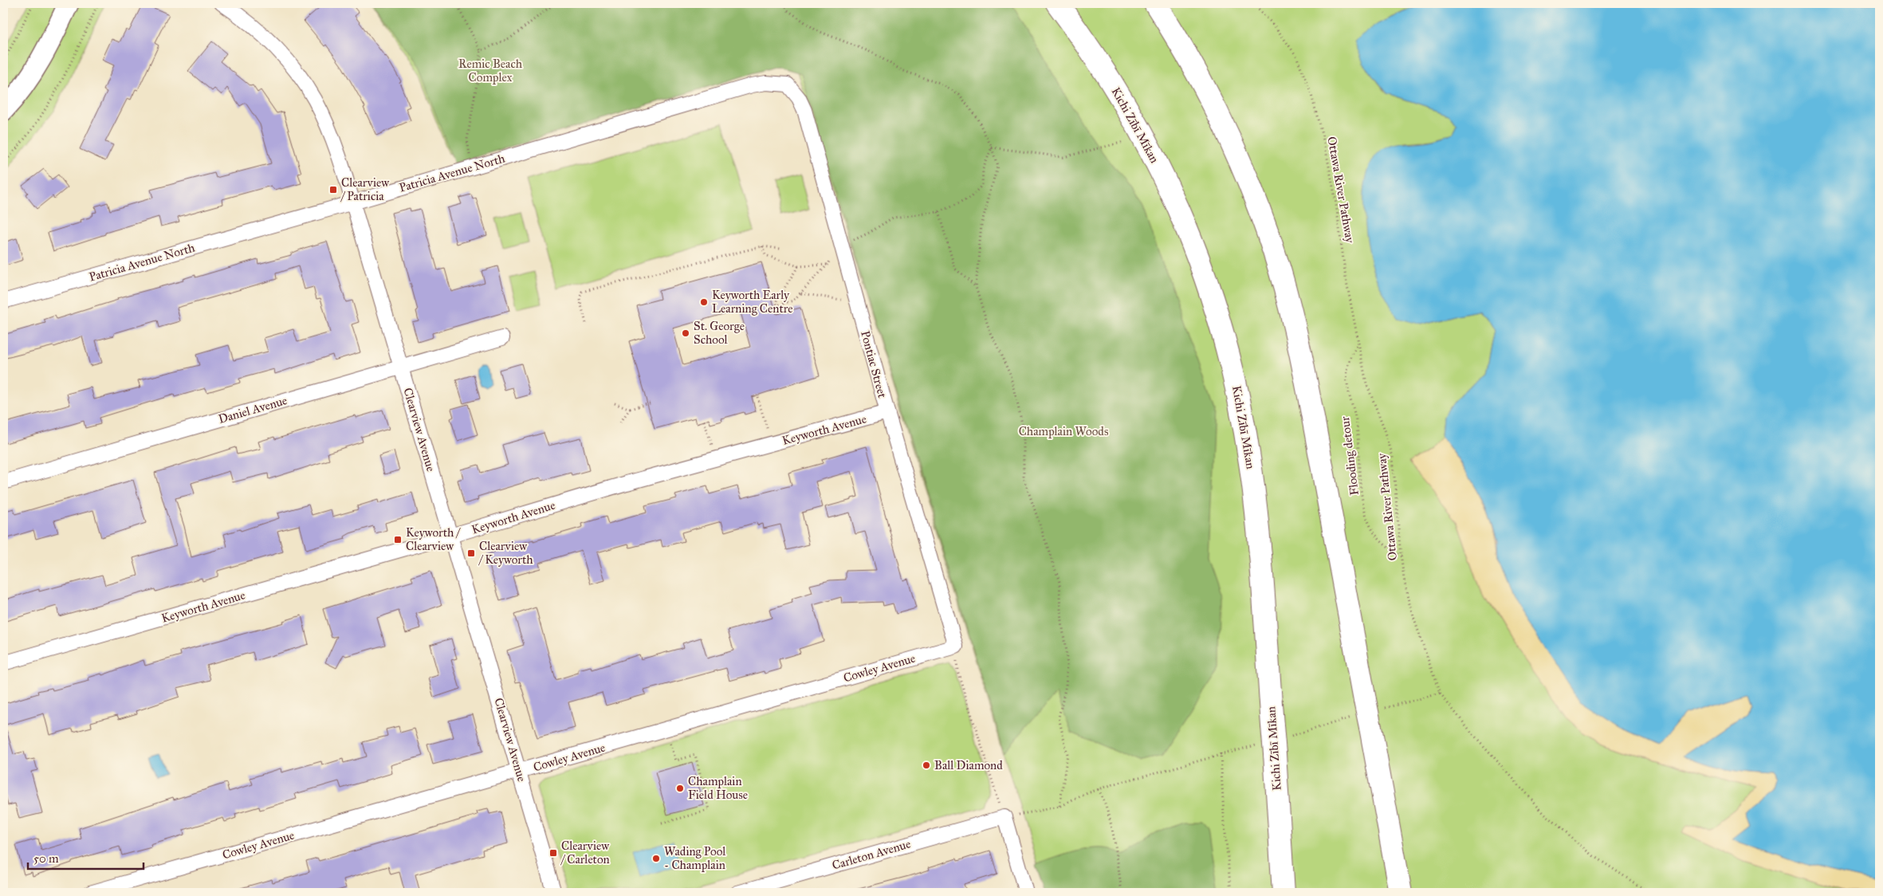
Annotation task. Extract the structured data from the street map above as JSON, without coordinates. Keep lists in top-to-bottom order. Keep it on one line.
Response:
{"streets":{"highway":["Kichi Zībī Mīkan"],"street":["Patricia Avenue North","Pontiac Street","Daniel Avenue","Clearview Avenue","Keyworth Avenue","Cowley Avenue","Carleton Avenue"],"path":["Ottawa River Pathway","Flooding detour"]},"crossings":[["Patricia Avenue North","Pontiac Street"],["Patricia Avenue North","Clearview Avenue"],["Ottawa River Pathway","Flooding detour"],["Pontiac Street","Keyworth Avenue"],["Pontiac Street","Cowley Avenue"],["Daniel Avenue","Clearview Avenue"],["Clearview Avenue","Keyworth Avenue"],["Clearview Avenue","Cowley Avenue"]],"parks":["Remic Beach Complex","Champlain Woods"],"places":{"transit":["Clearview / Patricia","Keyworth / Clearview","Clearview / Keyworth","Clearview / Carleton"],"other":["Keyworth Early Learning Centre","St. George School","Ball Diamond","Champlain Field House","Wading Pool - Champlain"]},"scale_bar":"50 m"}
